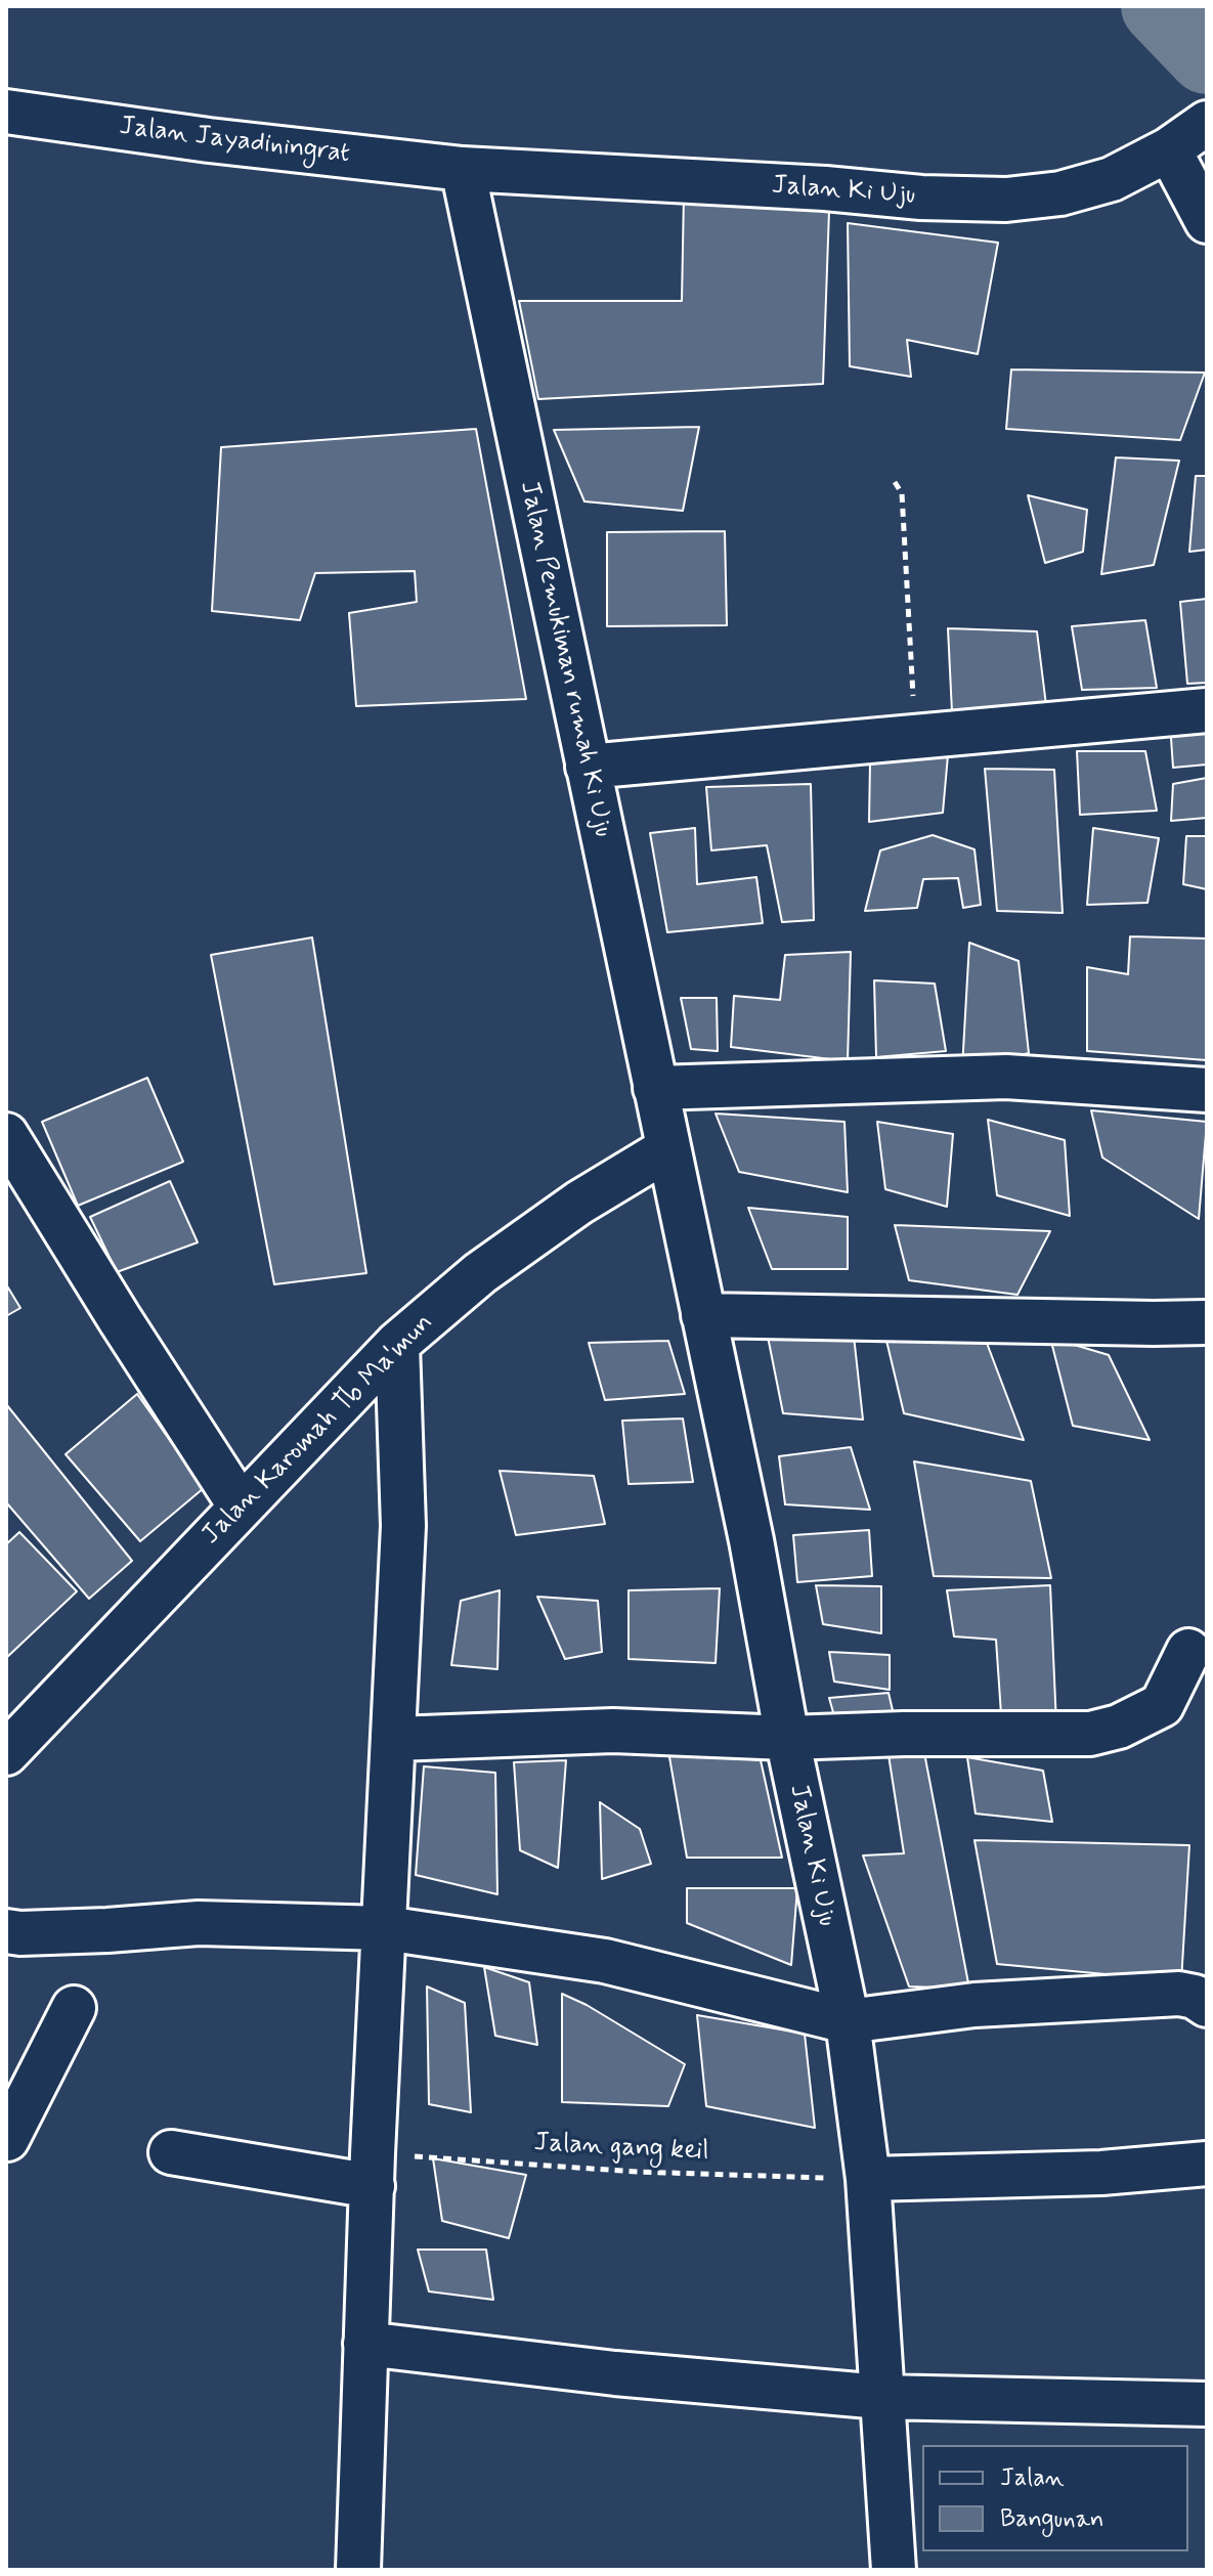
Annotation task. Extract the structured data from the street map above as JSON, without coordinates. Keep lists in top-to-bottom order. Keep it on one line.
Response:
{"streets":{"street":["Jalan Jayadiningrat","Jalan Ki Uju","Jalan Pemukiman rumah Ki Uju","Jalan Karomah Tb Ma'mun"],"path":["Jalan gang keil"]},"crossings":[["Jalan Jayadiningrat","Jalan Ki Uju"],["Jalan Jayadiningrat","Jalan Pemukiman rumah Ki Uju"],["Jalan Ki Uju","Jalan Pemukiman rumah Ki Uju"],["Jalan Ki Uju","Jalan Karomah Tb Ma'mun"],["Jalan Ki Uju","Jalan gang keil"],["Jalan Pemukiman rumah Ki Uju","Jalan Karomah Tb Ma'mun"]],"legend":["Jalan","Bangunan"]}
